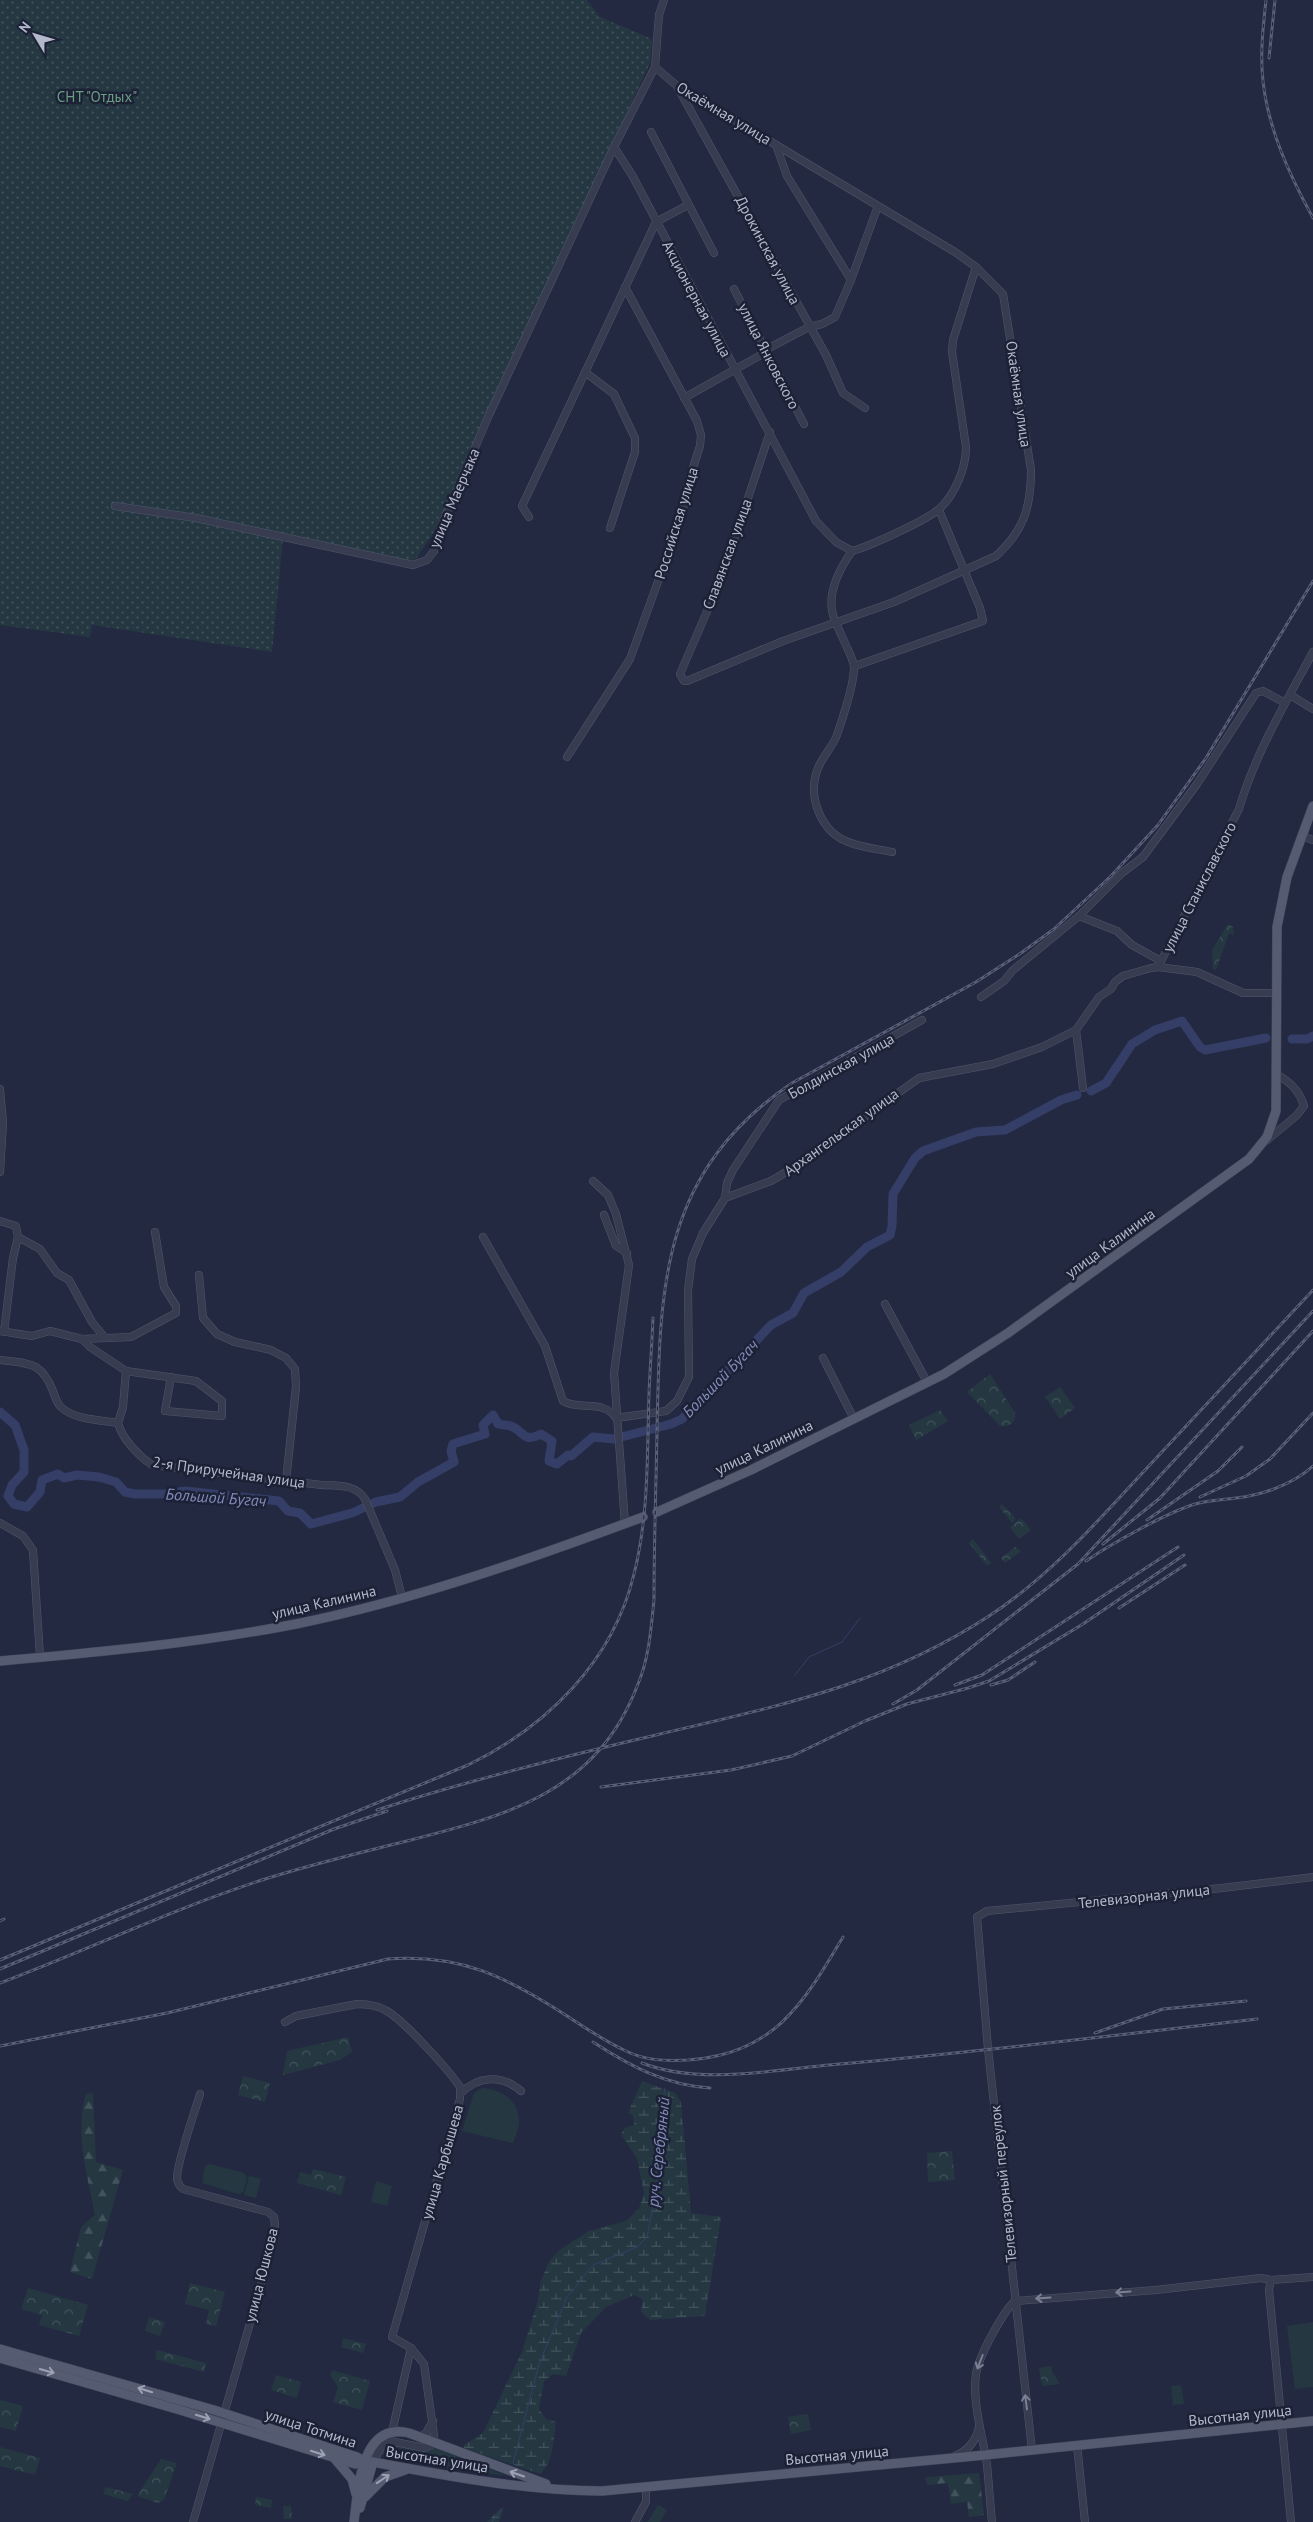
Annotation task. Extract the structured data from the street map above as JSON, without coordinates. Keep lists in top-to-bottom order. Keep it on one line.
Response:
{"streets":{"main road":["улица Калинина","Высотная улица","улица Тотмина"],"street":["Окаёмная улица","Дрокинская улица","Акционерная улица","улица Янковского","улица Маерчака","Российская улица","Славянская улица","улица Станиславского","Болдинская улица","Архангельская улица","2-я Приручейная улица","Телевизорная улица","улица Карбышева","Телевизорный переулок","улица Юшкова"]},"crossings":[["Окаёмная улица","Дрокинская улица"],["Окаёмная улица","Славянская улица"],["Акционерная улица","улица Маерчака"],["Акционерная улица","Славянская улица"],["Болдинская улица","Архангельская улица"],["улица Калинина","2-я Приручейная улица"],["Телевизорная улица","Телевизорный переулок"],["Телевизорный переулок","Высотная улица"],["улица Юшкова","улица Тотмина"],["Высотная улица","улица Тотмина"]],"water":["Большой Бугач","руч. Серебряный"],"parks":["СНТ \"Отдых\""],"north":"top left"}
